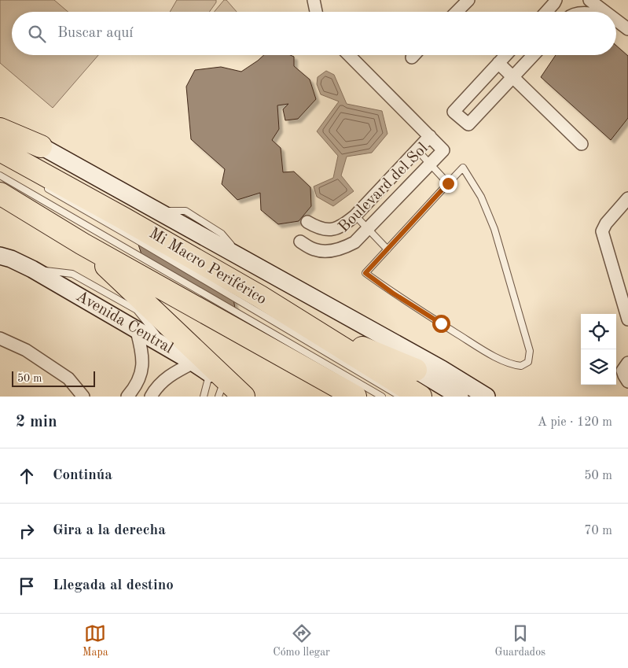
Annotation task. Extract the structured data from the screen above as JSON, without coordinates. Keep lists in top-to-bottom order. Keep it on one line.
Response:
{"streets":{"main road":["Avenida Central"],"street":["Boulevard del Sol"],"lane":["Mi Macro Periférico"]},"scale_bar":"50 m","page":{"search":"Buscar aquí","scale":"50 m","heading":["2 min","A pie · 120 m"],"list":[["Continúa","50 m"],["Gira a la derecha","70 m"],"Llegada al destino"],"nav":["Mapa","Cómo llegar","Guardados"]}}
